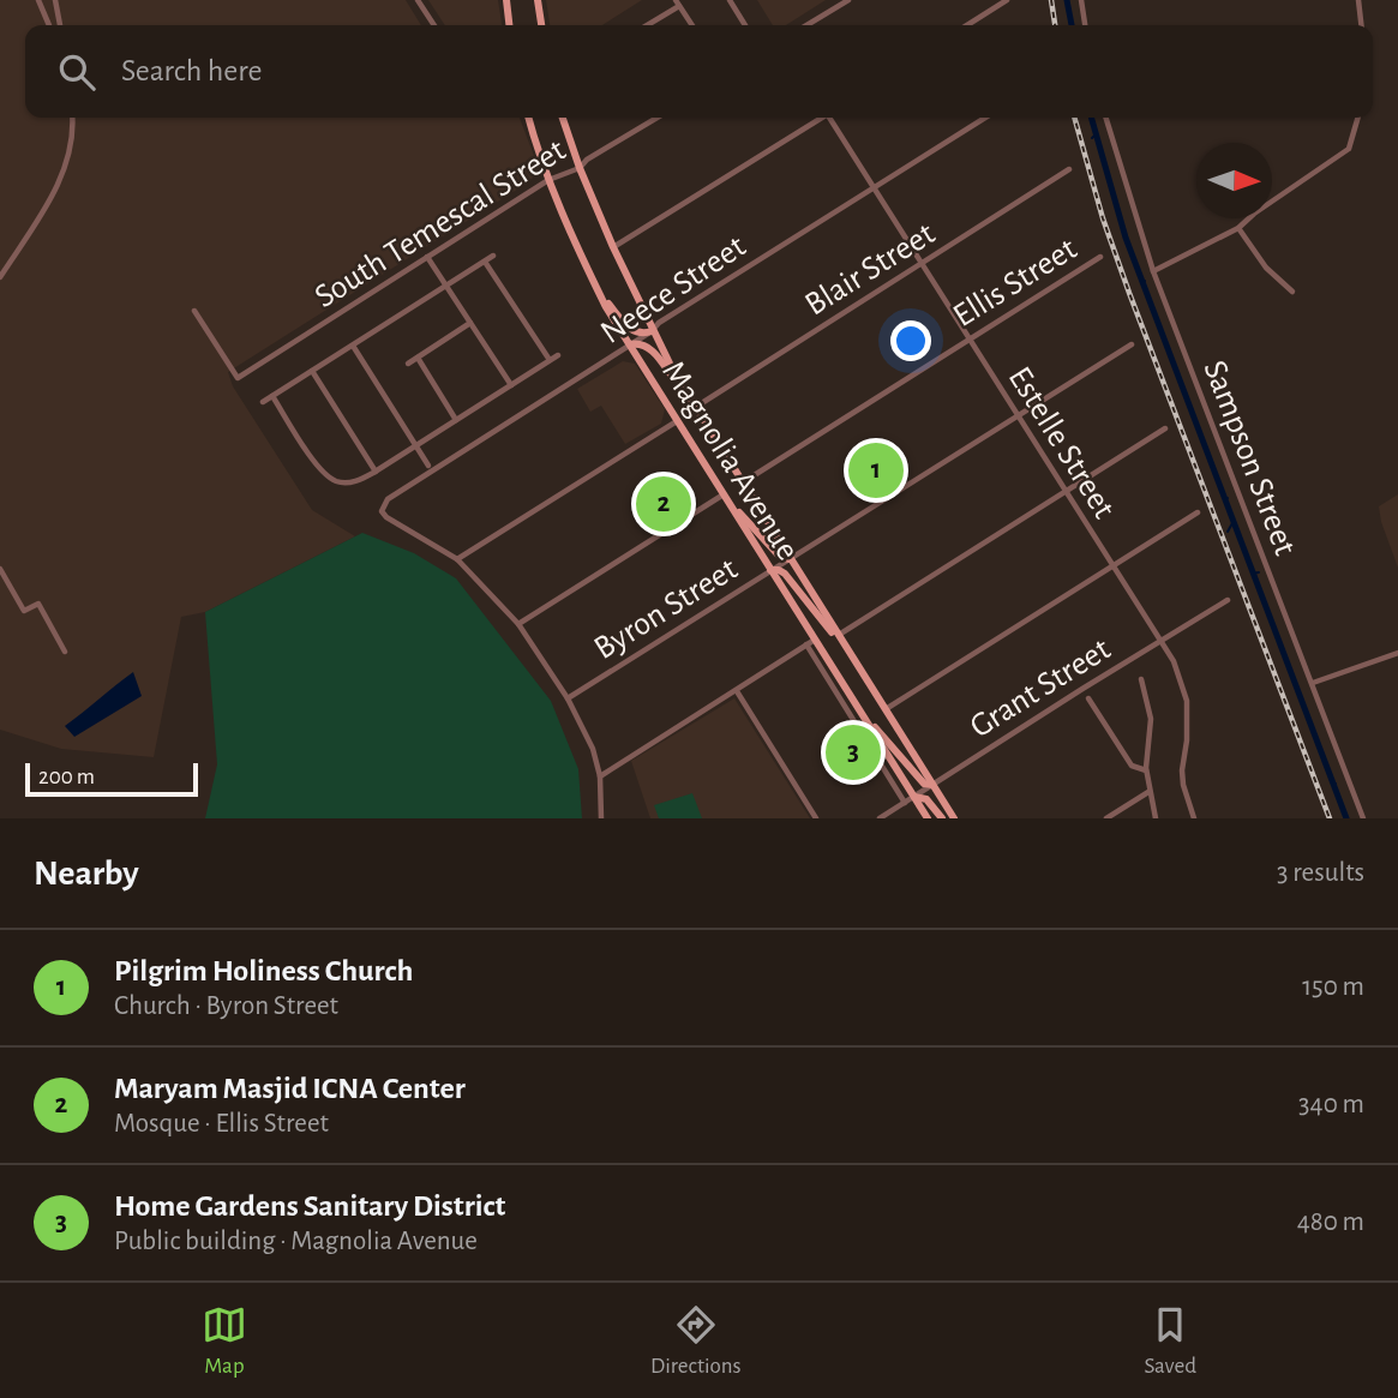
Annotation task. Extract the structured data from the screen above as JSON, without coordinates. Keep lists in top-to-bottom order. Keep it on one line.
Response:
{"streets":{"main road":["Magnolia Avenue"],"street":["South Temescal Street","Blair Street","Ellis Street","Neece Street","Estelle Street","Sampson Street","Byron Street","Grant Street"]},"crossings":[["South Temescal Street","Magnolia Avenue"],["Blair Street","Estelle Street"],["Blair Street","Magnolia Avenue"],["Ellis Street","Estelle Street"],["Ellis Street","Magnolia Avenue"],["Neece Street","Estelle Street"],["Neece Street","Magnolia Avenue"],["Estelle Street","Byron Street"],["Estelle Street","Grant Street"],["Magnolia Avenue","Byron Street"],["Magnolia Avenue","Grant Street"]],"scale_bar":"200 m","north":"right","page":{"search":"Search here","pins":["1","2","3"],"scale":"200 m","heading":["Nearby","3 results"],"list":[{"mark":"1","name":"Pilgrim Holiness Church","note":"Church · Byron Street","value":"150 m"},{"mark":"2","name":"Maryam Masjid ICNA Center","note":"Mosque · Ellis Street","value":"340 m"},{"mark":"3","name":"Home Gardens Sanitary District","note":"Public building · Magnolia Avenue","value":"480 m"}],"nav":["Map","Directions","Saved"]}}
